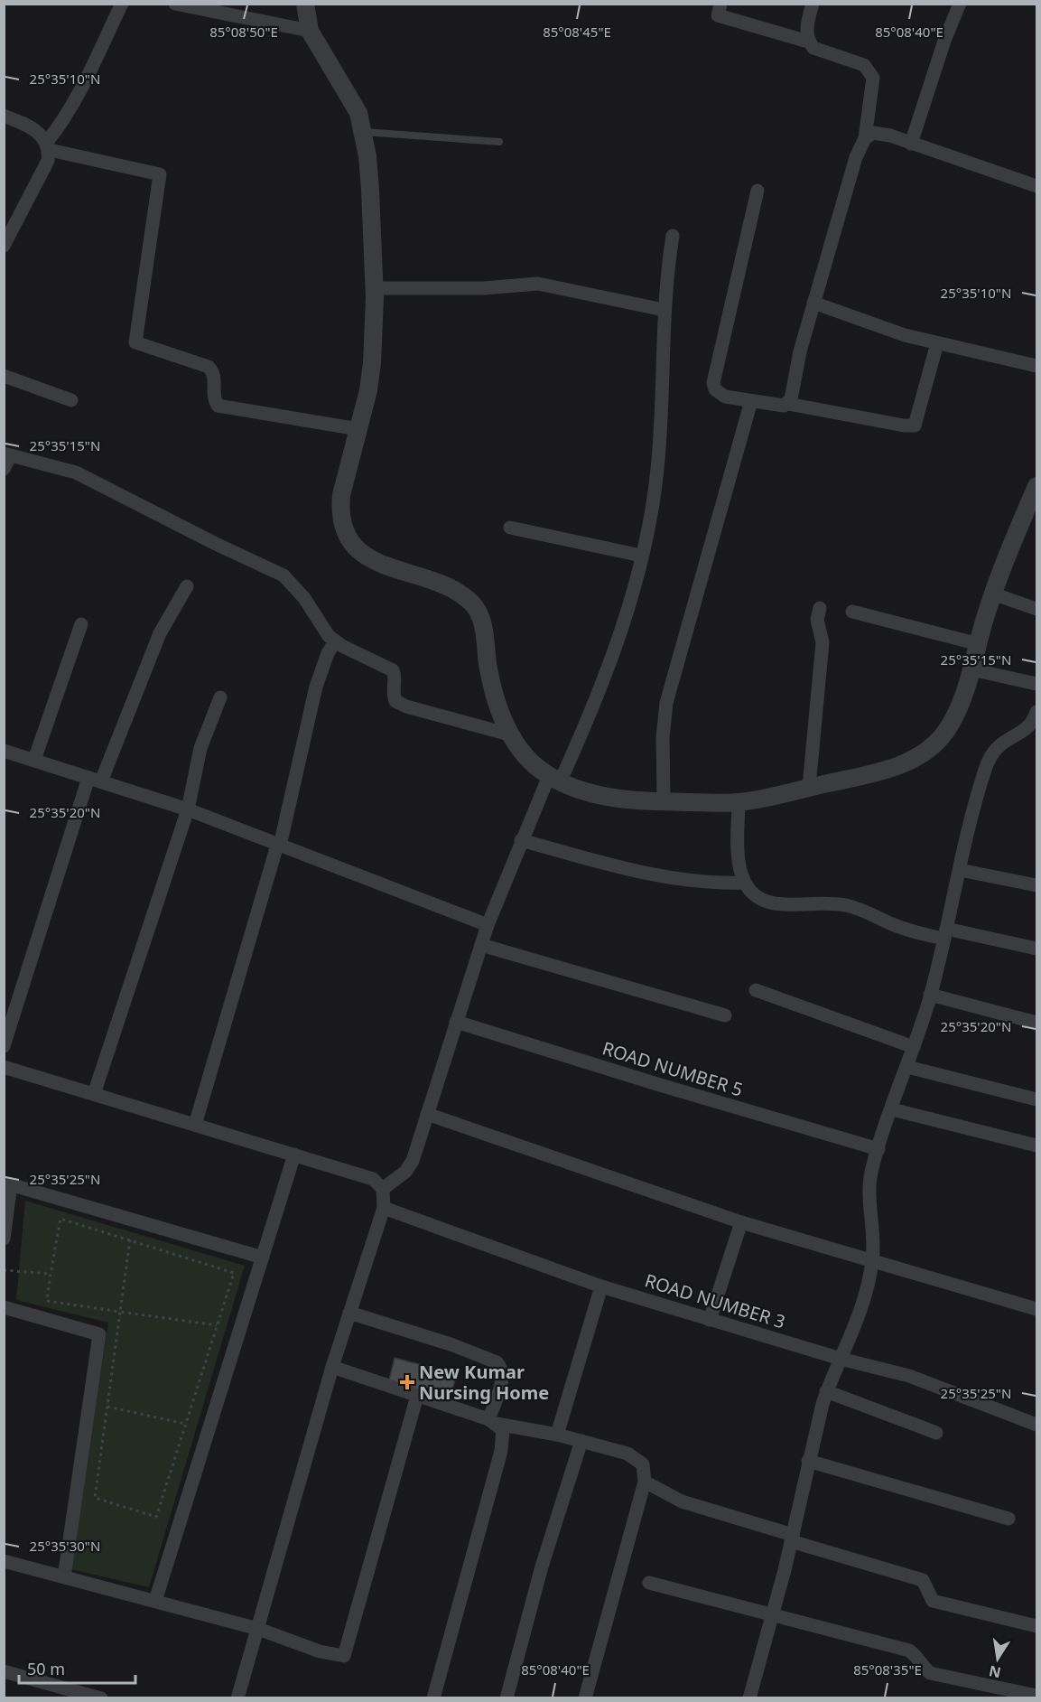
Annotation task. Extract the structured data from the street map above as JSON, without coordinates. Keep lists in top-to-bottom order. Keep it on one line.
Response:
{"streets":{"street":["ROAD NUMBER 5","ROAD NUMBER 3"]},"places":{"health":["New Kumar Nursing Home"]},"scale_bar":"50 m","north":"bottom","coordinates":["85°08'50\"E","85°08'45\"E","85°08'40\"E","25°35'10\"N","25°35'15\"N","25°35'20\"N","25°35'25\"N","25°35'30\"N","85°08'35\"E"]}
